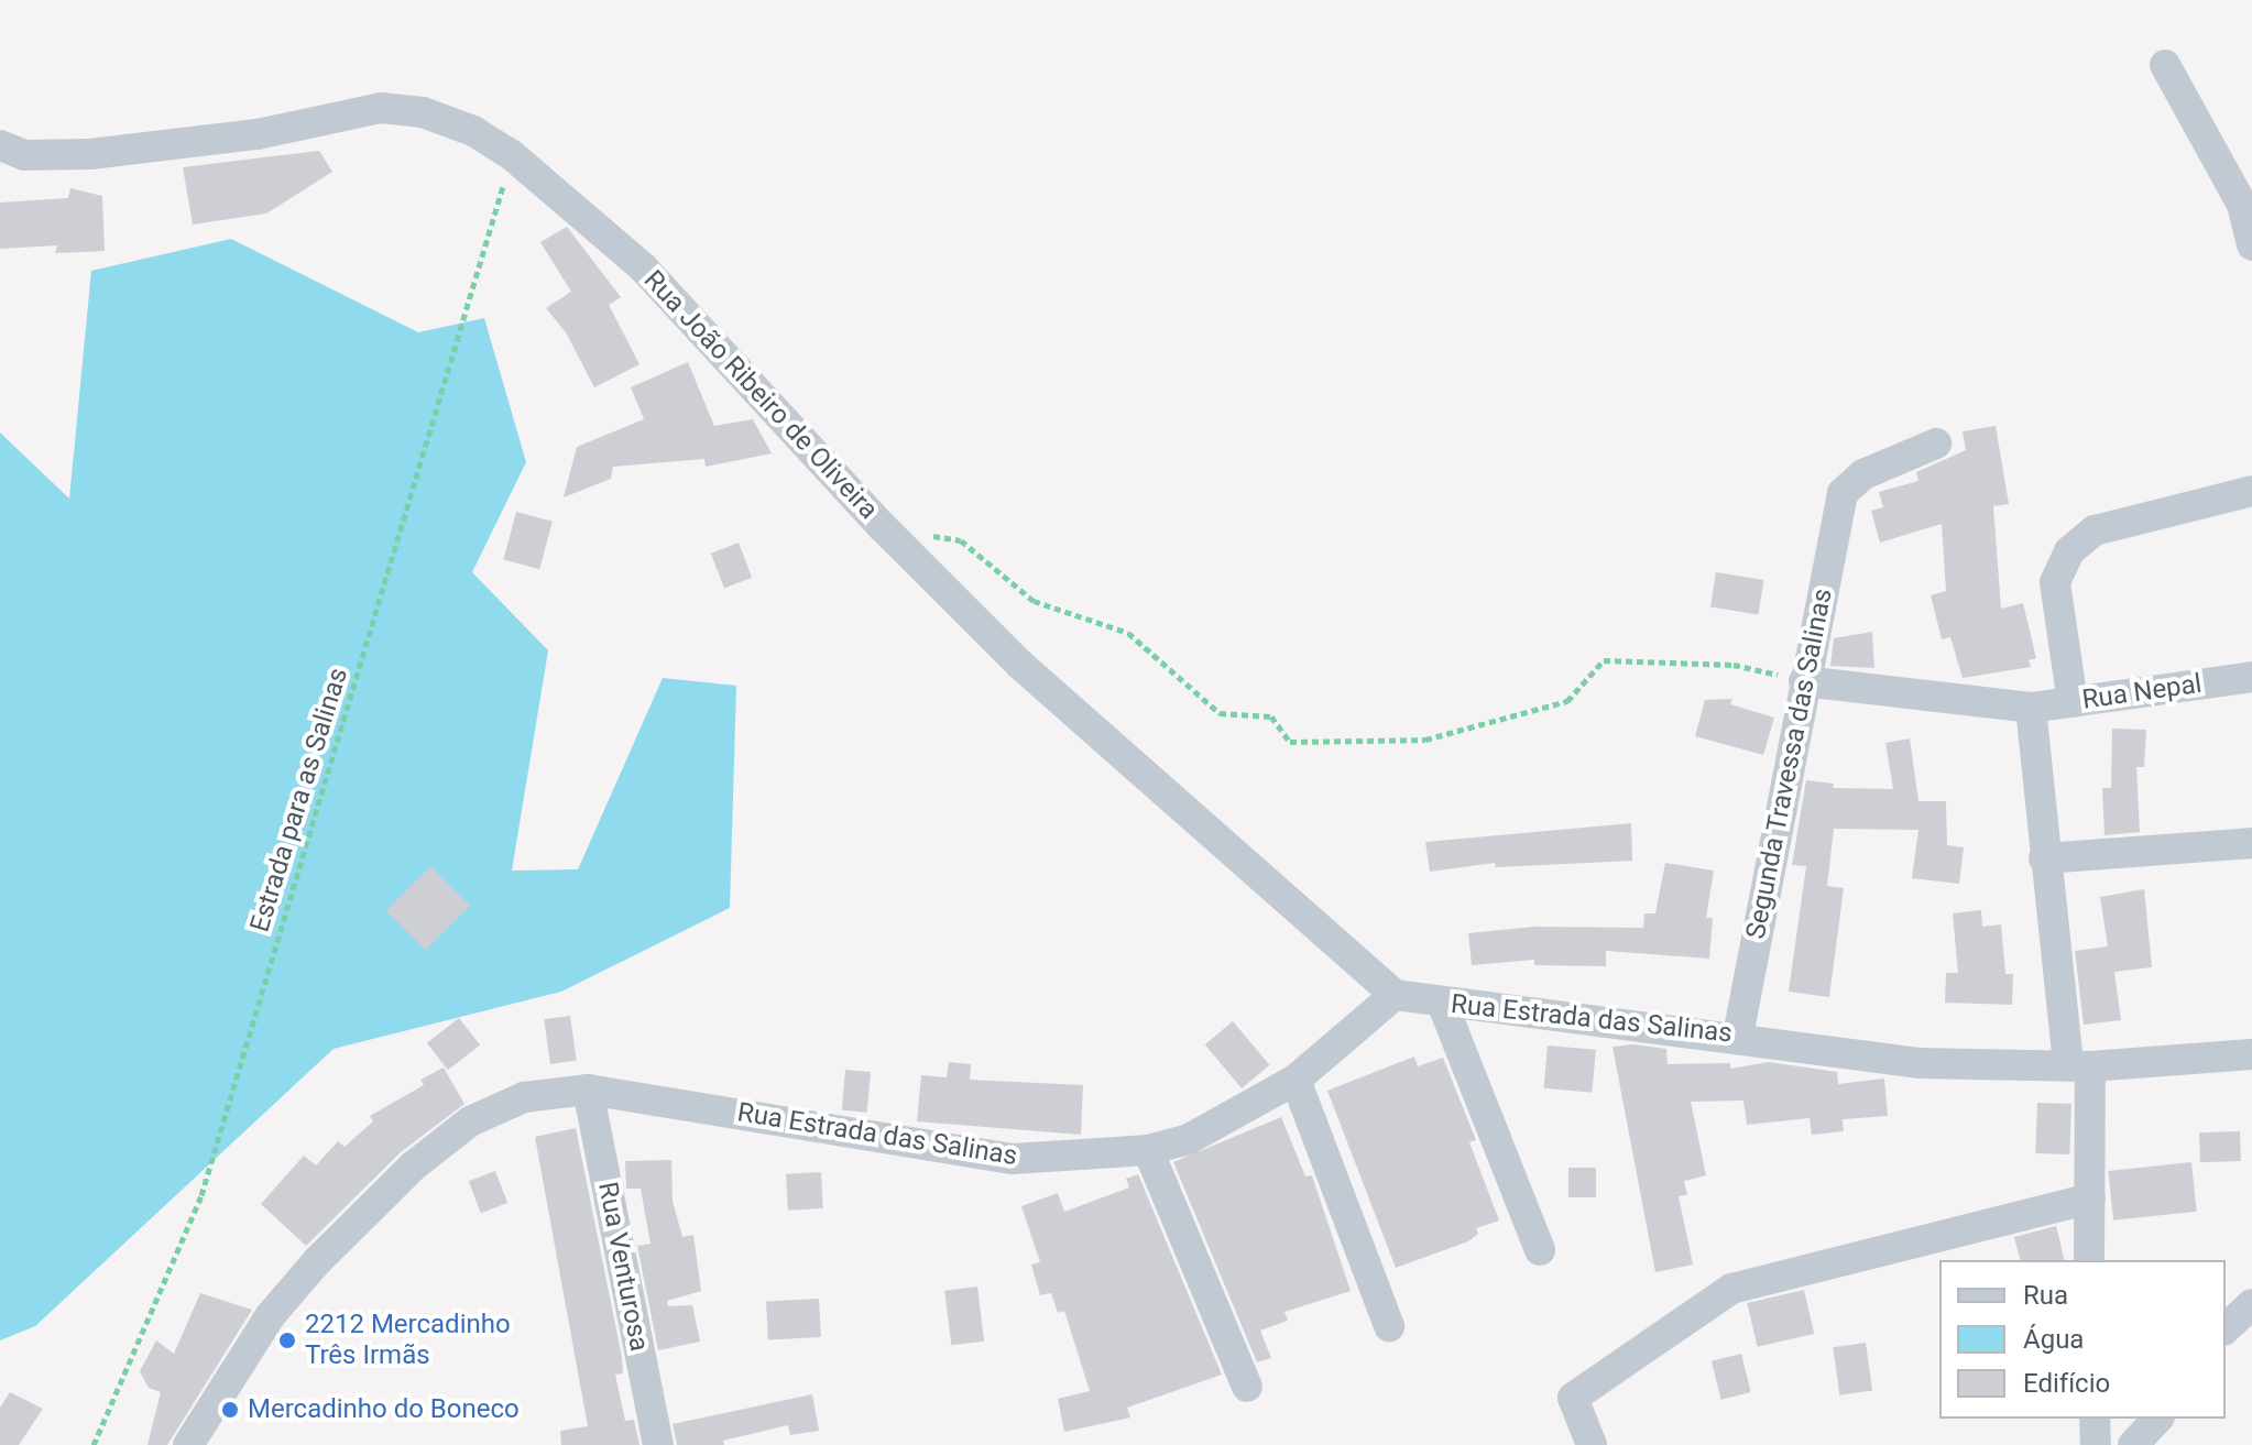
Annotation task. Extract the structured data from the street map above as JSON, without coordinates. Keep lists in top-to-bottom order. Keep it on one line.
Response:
{"streets":{"street":["Rua João Ribeiro de Oliveira","Rua Nepal","Segunda Travessa das Salinas","Rua Estrada das Salinas","Rua Venturosa"],"path":["Estrada para as Salinas"]},"crossings":[["Rua João Ribeiro de Oliveira","Estrada para as Salinas"],["Rua João Ribeiro de Oliveira","Rua Estrada das Salinas"],["Rua Nepal","Segunda Travessa das Salinas"],["Segunda Travessa das Salinas","Rua Estrada das Salinas"],["Rua Estrada das Salinas","Rua Venturosa"]],"places":["2212 Mercadinho Três Irmãs","Mercadinho do Boneco"],"legend":["Rua","Água","Edifício"]}
